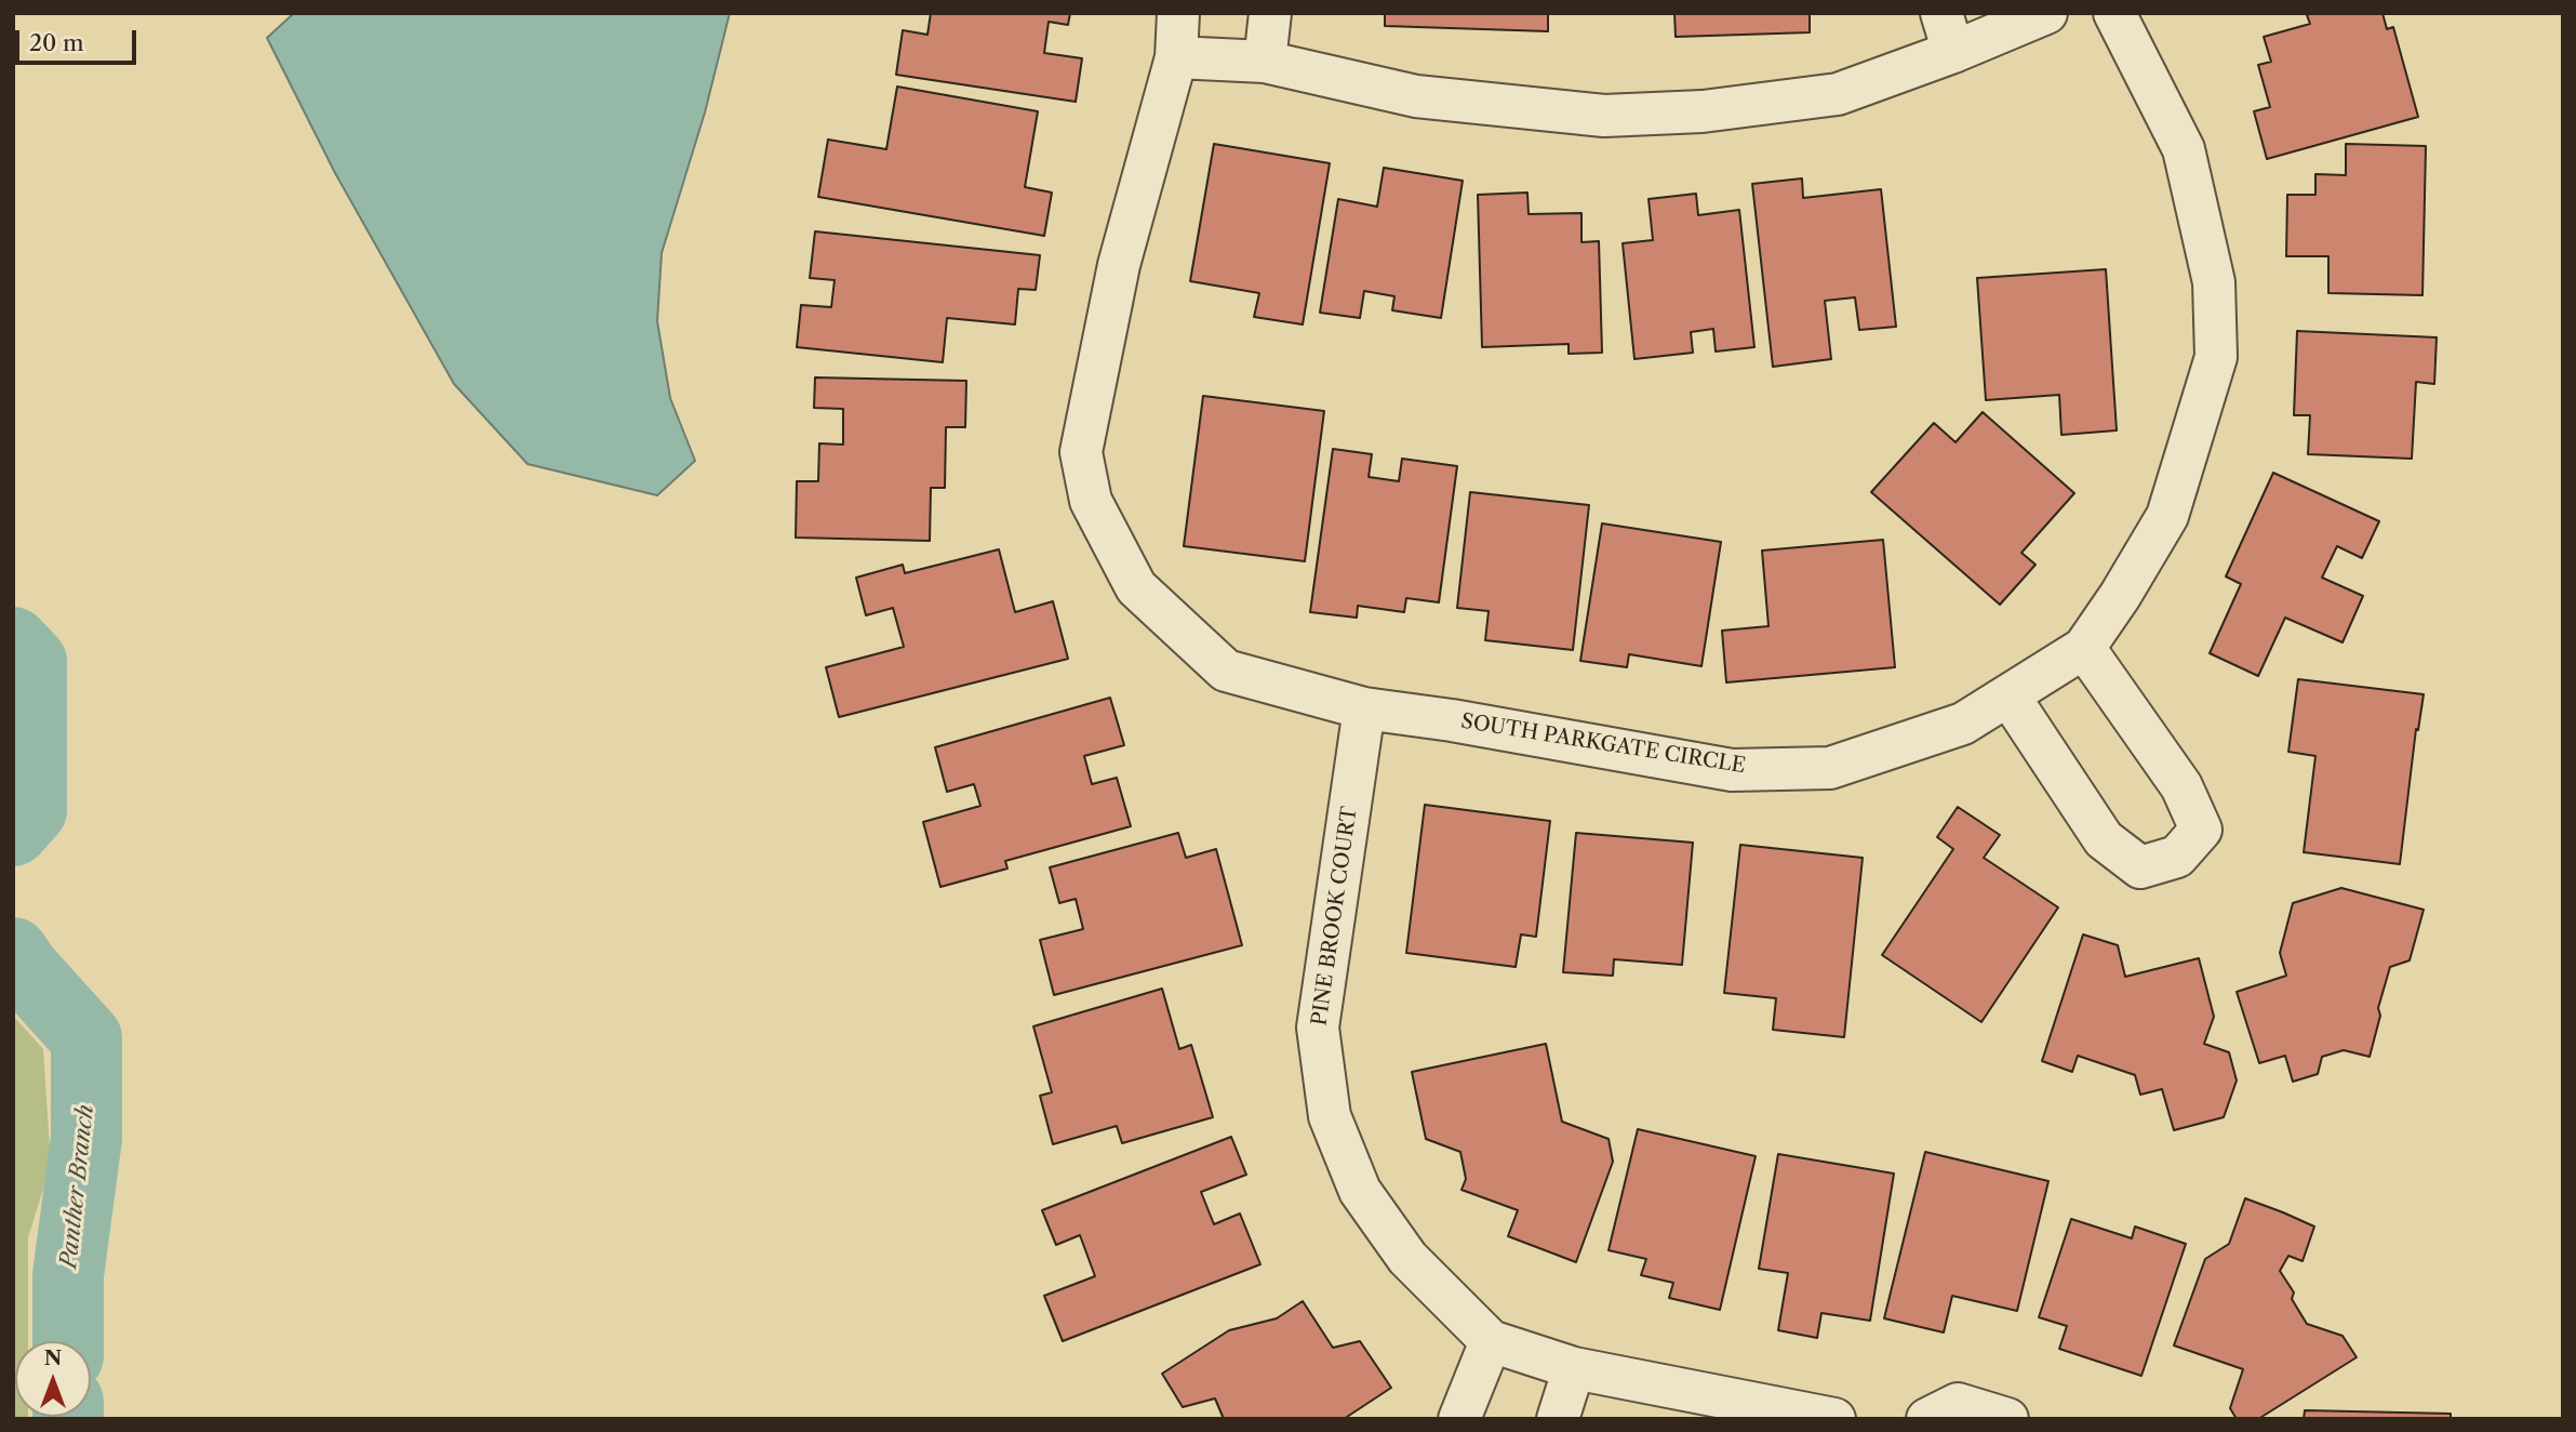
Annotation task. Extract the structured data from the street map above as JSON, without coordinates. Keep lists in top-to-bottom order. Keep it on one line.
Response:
{"streets":{"street":["SOUTH PARKGATE CIRCLE","PINE BROOK COURT"]},"crossings":[["SOUTH PARKGATE CIRCLE","PINE BROOK COURT"]],"water":["Panther Branch"],"scale_bar":"20 m","north":"top"}
